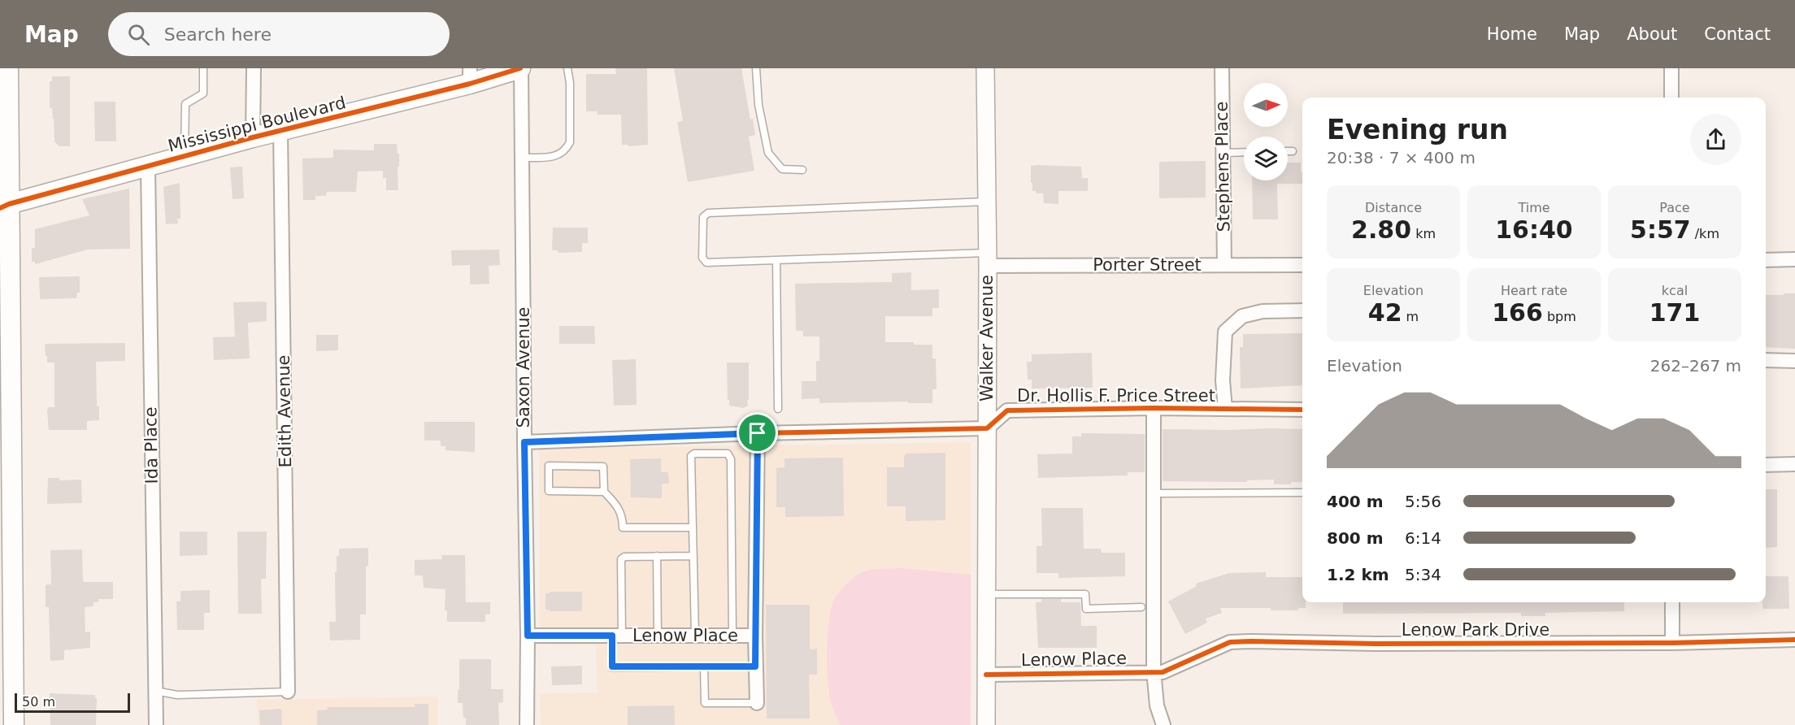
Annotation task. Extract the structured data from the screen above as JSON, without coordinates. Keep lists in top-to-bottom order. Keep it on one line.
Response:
{"streets":{"main road":["Mississippi Boulevard"],"street":["Stephens Place","Porter Street","Walker Avenue","Saxon Avenue","Dr. Hollis F. Price Street","Edith Avenue","Ida Place","Lenow Park Drive","Lenow Place"]},"crossings":[["Mississippi Boulevard","Saxon Avenue"],["Mississippi Boulevard","Edith Avenue"],["Mississippi Boulevard","Ida Place"],["Stephens Place","Porter Street"],["Porter Street","Walker Avenue"],["Walker Avenue","Dr. Hollis F. Price Street"],["Walker Avenue","Lenow Place"],["Saxon Avenue","Lenow Place"],["Lenow Park Drive","Lenow Place"]],"scale_bar":"50 m","north":"right","page":{"header":"Map","search":"Search here","nav":["Home","Map","About","Contact"],"heading":["Evening run","20:38 · 7 × 400 m"],"stats":[["Distance","2.80 km"],["Time","16:40"],["Pace","5:57 /km"],["Elevation","42 m"],["Heart rate","166 bpm"],["kcal","171"]],"chart":["Elevation","262–267 m"],"list":[{"name":"400 m","note":"5:56"},{"name":"800 m","note":"6:14"},{"name":"1.2 km","note":"5:34"}],"scale":"50 m"}}
